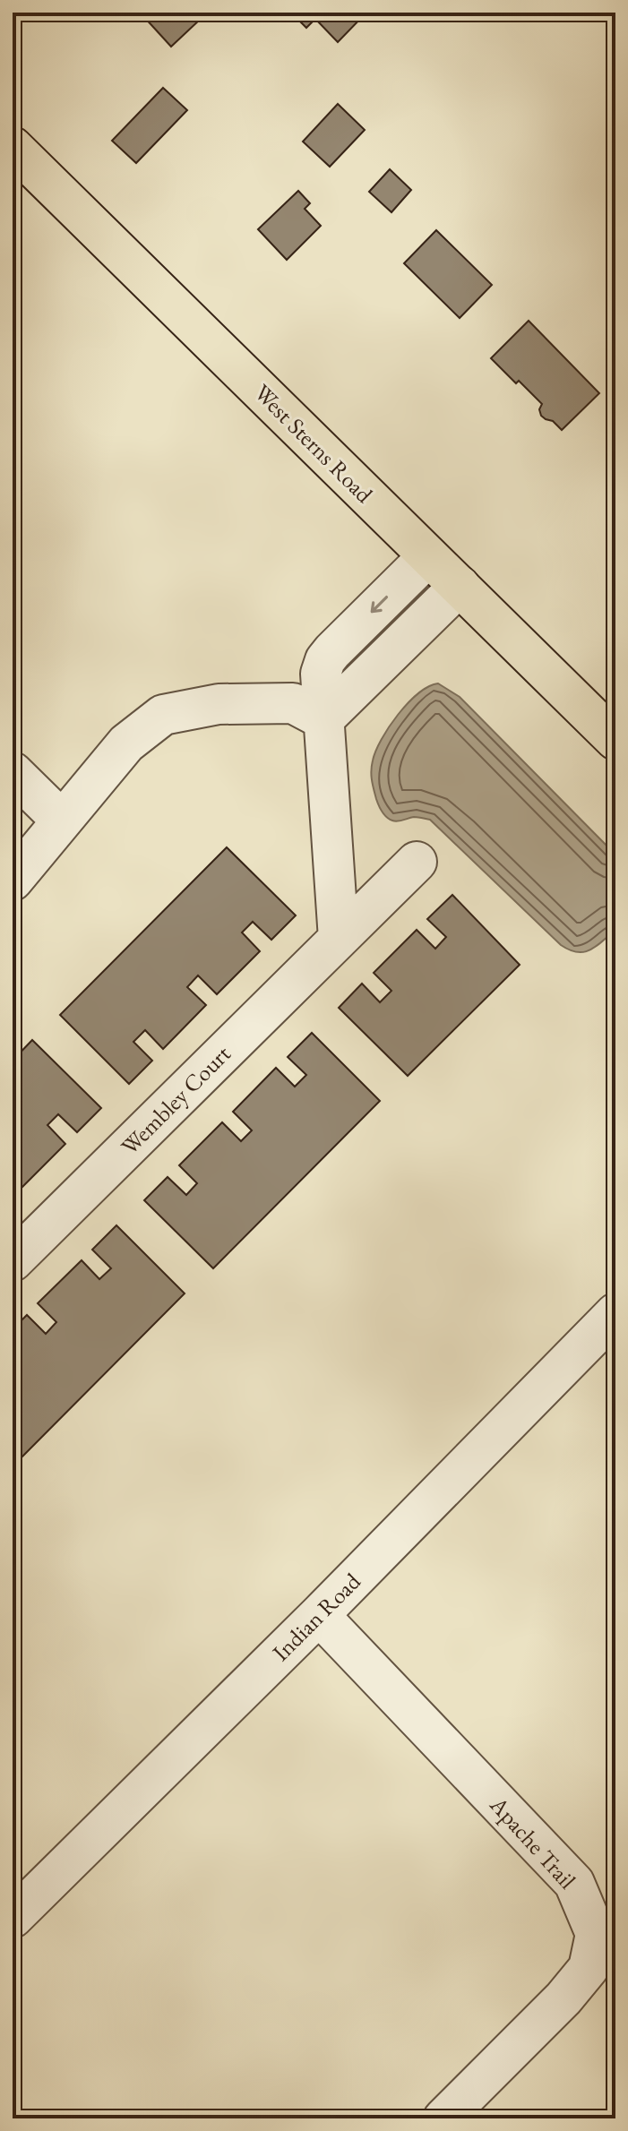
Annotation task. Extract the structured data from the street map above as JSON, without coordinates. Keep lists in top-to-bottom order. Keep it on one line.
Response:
{"streets":{"main road":["West Sterns Road"],"street":["Wembley Court","Indian Road","Apache Trail"]},"crossings":[["Indian Road","Apache Trail"]]}
